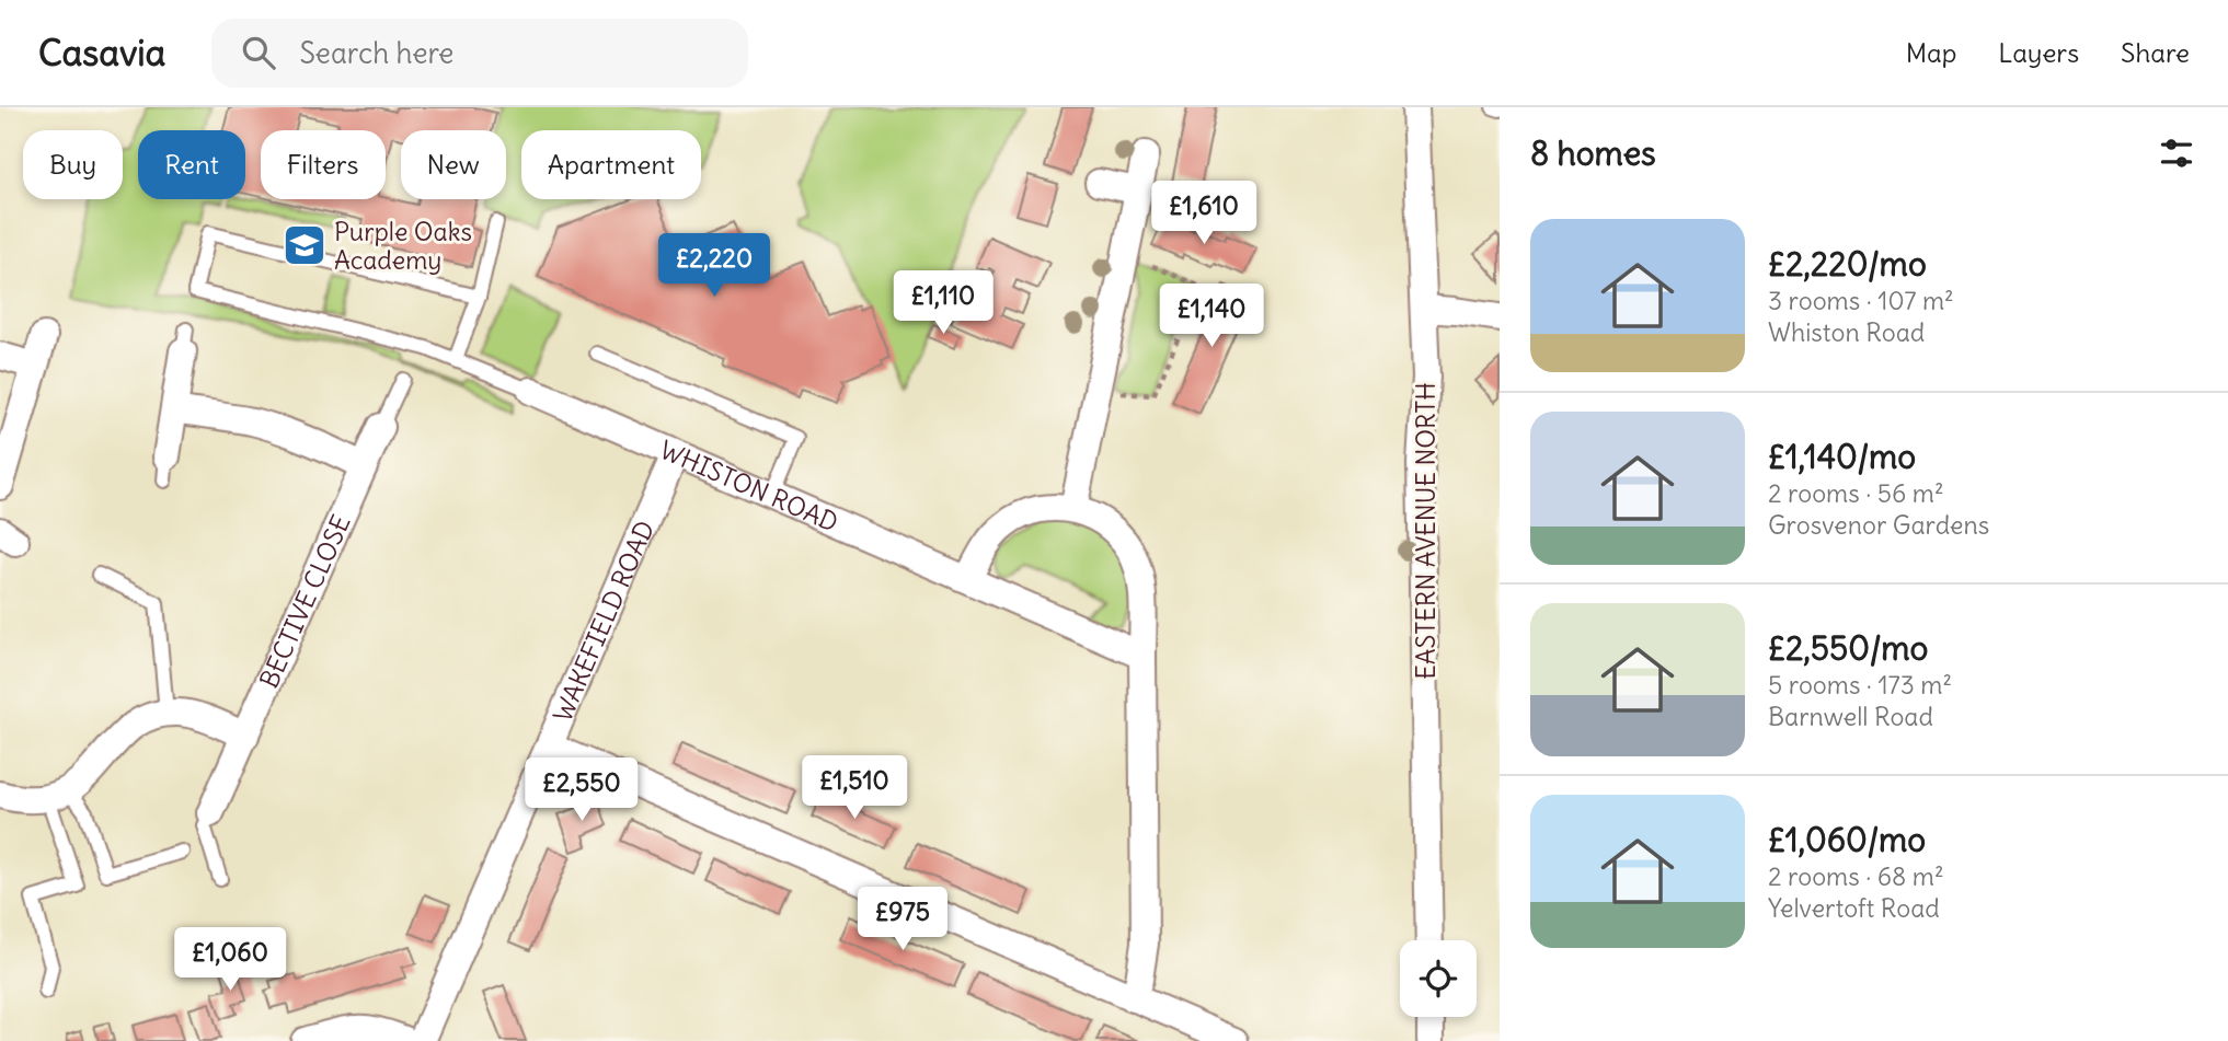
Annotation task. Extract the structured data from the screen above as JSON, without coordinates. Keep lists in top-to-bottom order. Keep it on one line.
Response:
{"streets":{"street":["WHISTON ROAD","EASTERN AVENUE NORTH","BECTIVE CLOSE","WAKEFIELD ROAD"]},"crossings":[["WHISTON ROAD","WAKEFIELD ROAD"]],"places":{"school or university":["Purple Oaks Academy"]},"page":{"header":"Casavia","search":"Search here","nav":["Map","Layers","Share"],"heading":"8 homes","chip":["Buy","Rent","Filters","New","Apartment"],"price":["£1,610","£2,220","£1,110","£1,140","£1,510","£2,550","£975","£1,060"],"list":[{"name":"£2,220/mo","note":"3 rooms · 107 m² · Whiston Road"},{"name":"£1,140/mo","note":"2 rooms · 56 m² · Grosvenor Gardens"},{"name":"£2,550/mo","note":"5 rooms · 173 m² · Barnwell Road"},{"name":"£1,060/mo","note":"2 rooms · 68 m² · Yelvertoft Road"}]}}
